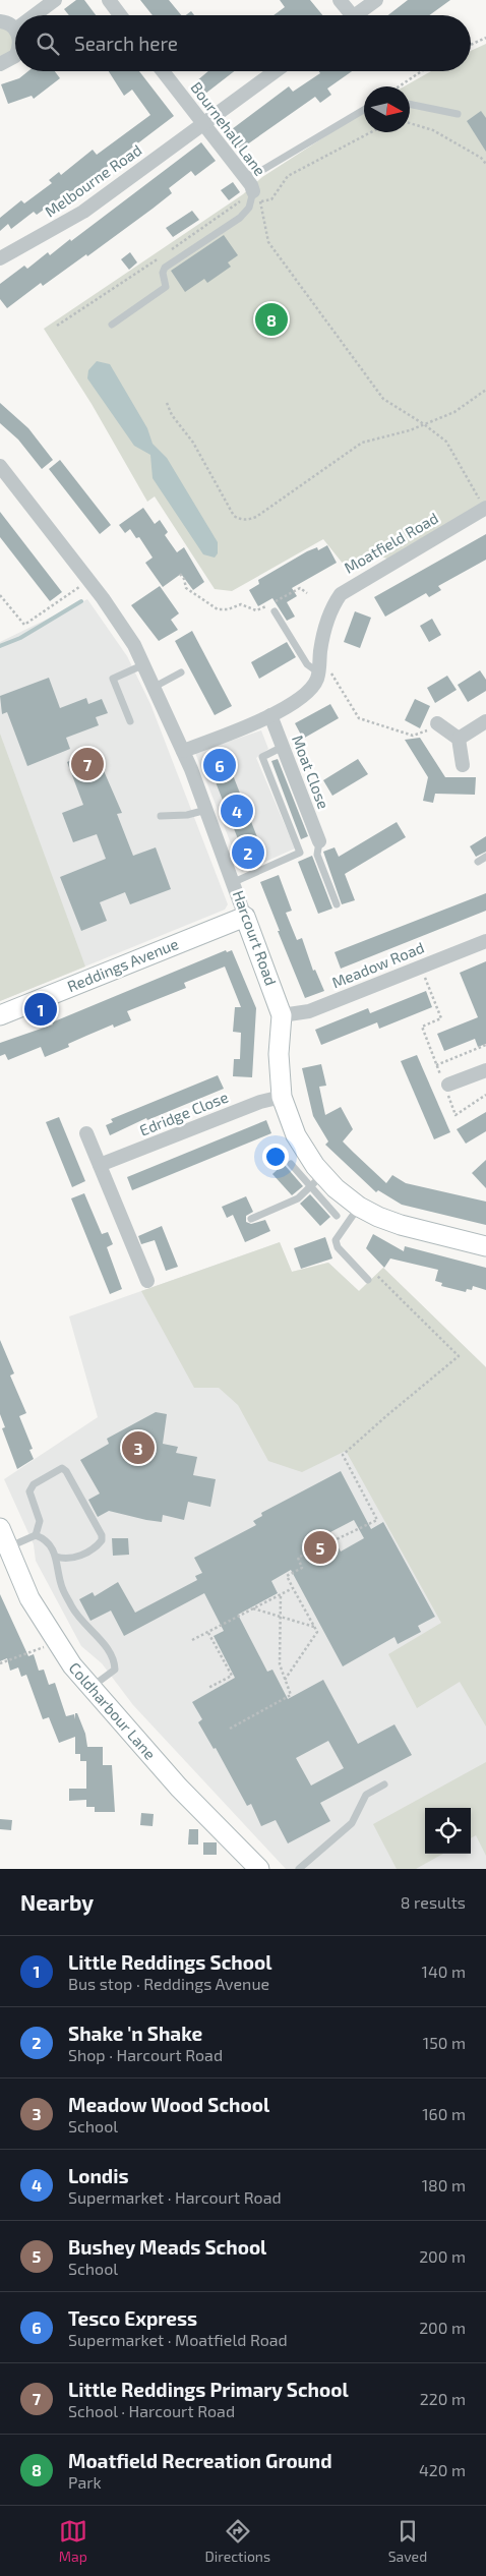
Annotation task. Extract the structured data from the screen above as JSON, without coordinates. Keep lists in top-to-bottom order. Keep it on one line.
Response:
{"streets":{"street":["Bournehall Lane","Melbourne Road","Moatfield Road","Moat Close","Harcourt Road","Reddings Avenue","Meadow Road","Edridge Close","Coldharbour Lane"]},"crossings":[["Bournehall Lane","Melbourne Road"],["Harcourt Road","Reddings Avenue"],["Harcourt Road","Meadow Road"],["Harcourt Road","Edridge Close"]],"north":"right","page":{"search":"Search here","pins":["8","7","6","4","2","1","3","5"],"heading":["Nearby","8 results"],"list":[{"mark":"1","name":"Little Reddings School","note":"Bus stop · Reddings Avenue","value":"140 m"},{"mark":"2","name":"Shake 'n Shake","note":"Shop · Harcourt Road","value":"150 m"},{"mark":"3","name":"Meadow Wood School","note":"School","value":"160 m"},{"mark":"4","name":"Londis","note":"Supermarket · Harcourt Road","value":"180 m"},{"mark":"5","name":"Bushey Meads School","note":"School","value":"200 m"},{"mark":"6","name":"Tesco Express","note":"Supermarket · Moatfield Road","value":"200 m"},{"mark":"7","name":"Little Reddings Primary School","note":"School · Harcourt Road","value":"220 m"},{"mark":"8","name":"Moatfield Recreation Ground","note":"Park","value":"420 m"}],"nav":["Map","Directions","Saved"]}}
